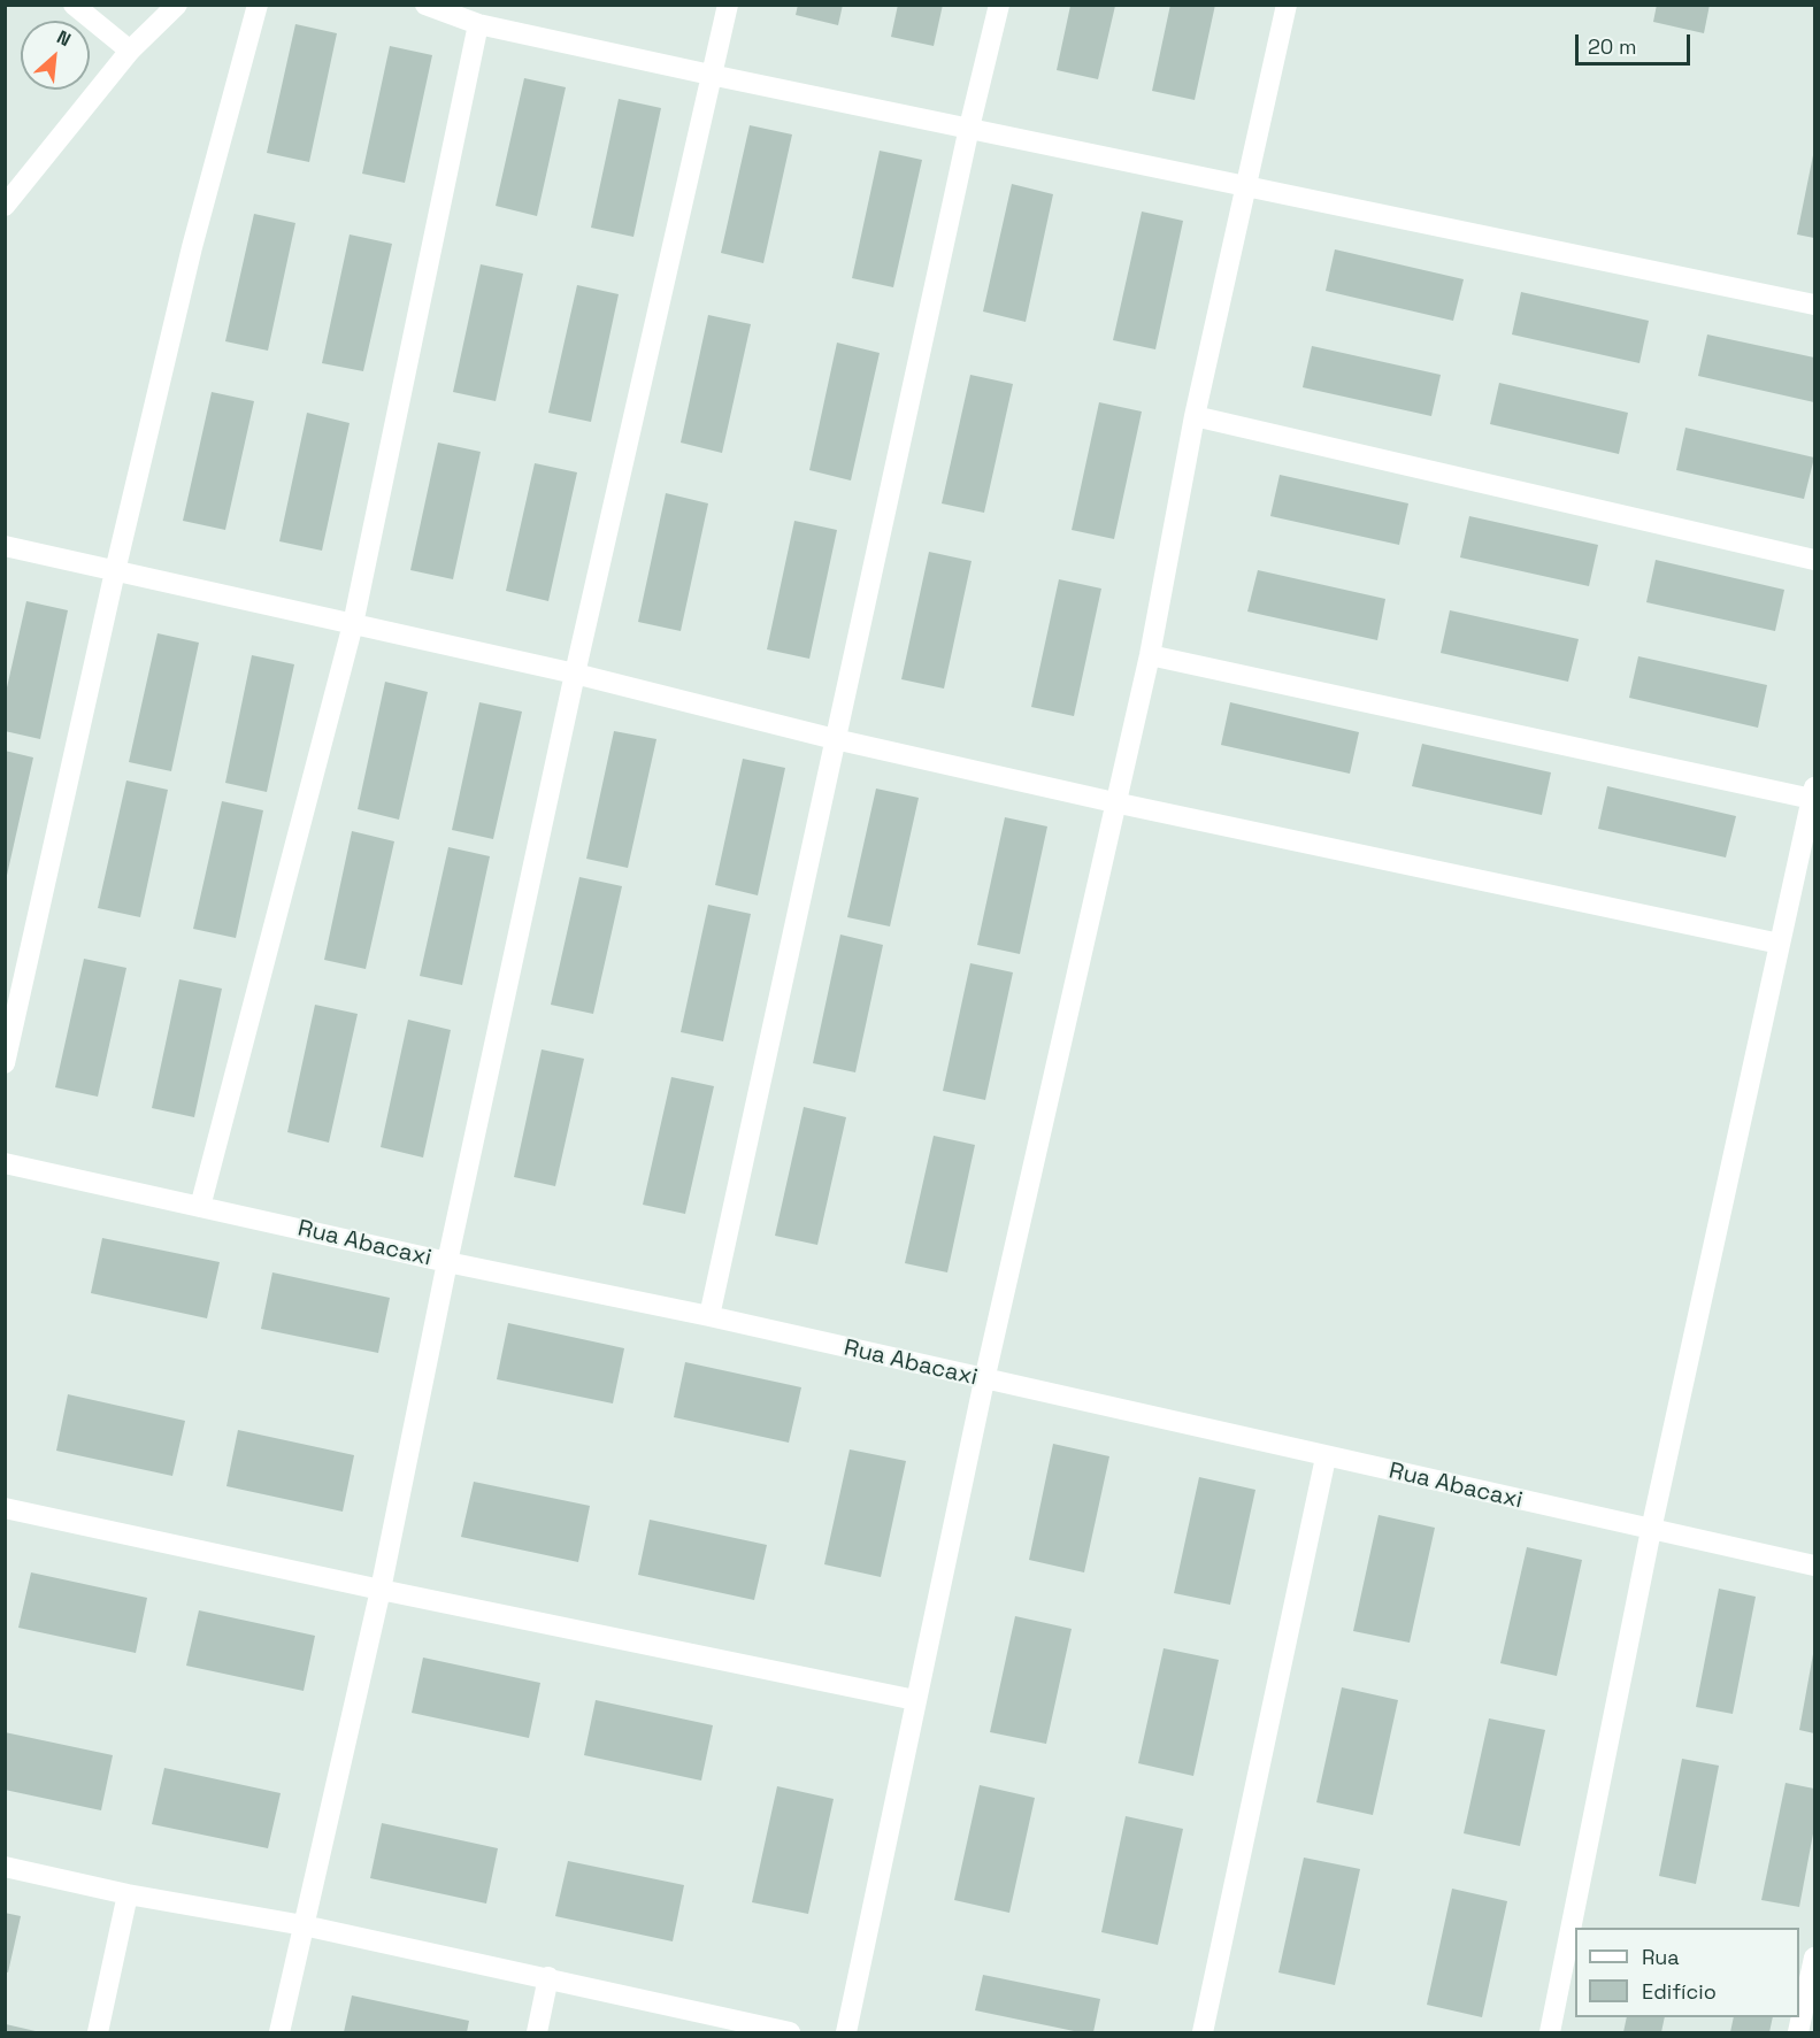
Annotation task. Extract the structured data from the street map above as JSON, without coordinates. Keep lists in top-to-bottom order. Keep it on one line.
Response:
{"streets":{"street":["Rua Abacaxi"]},"legend":["Rua","Edifício"],"scale_bar":"20 m","north":"top right"}
